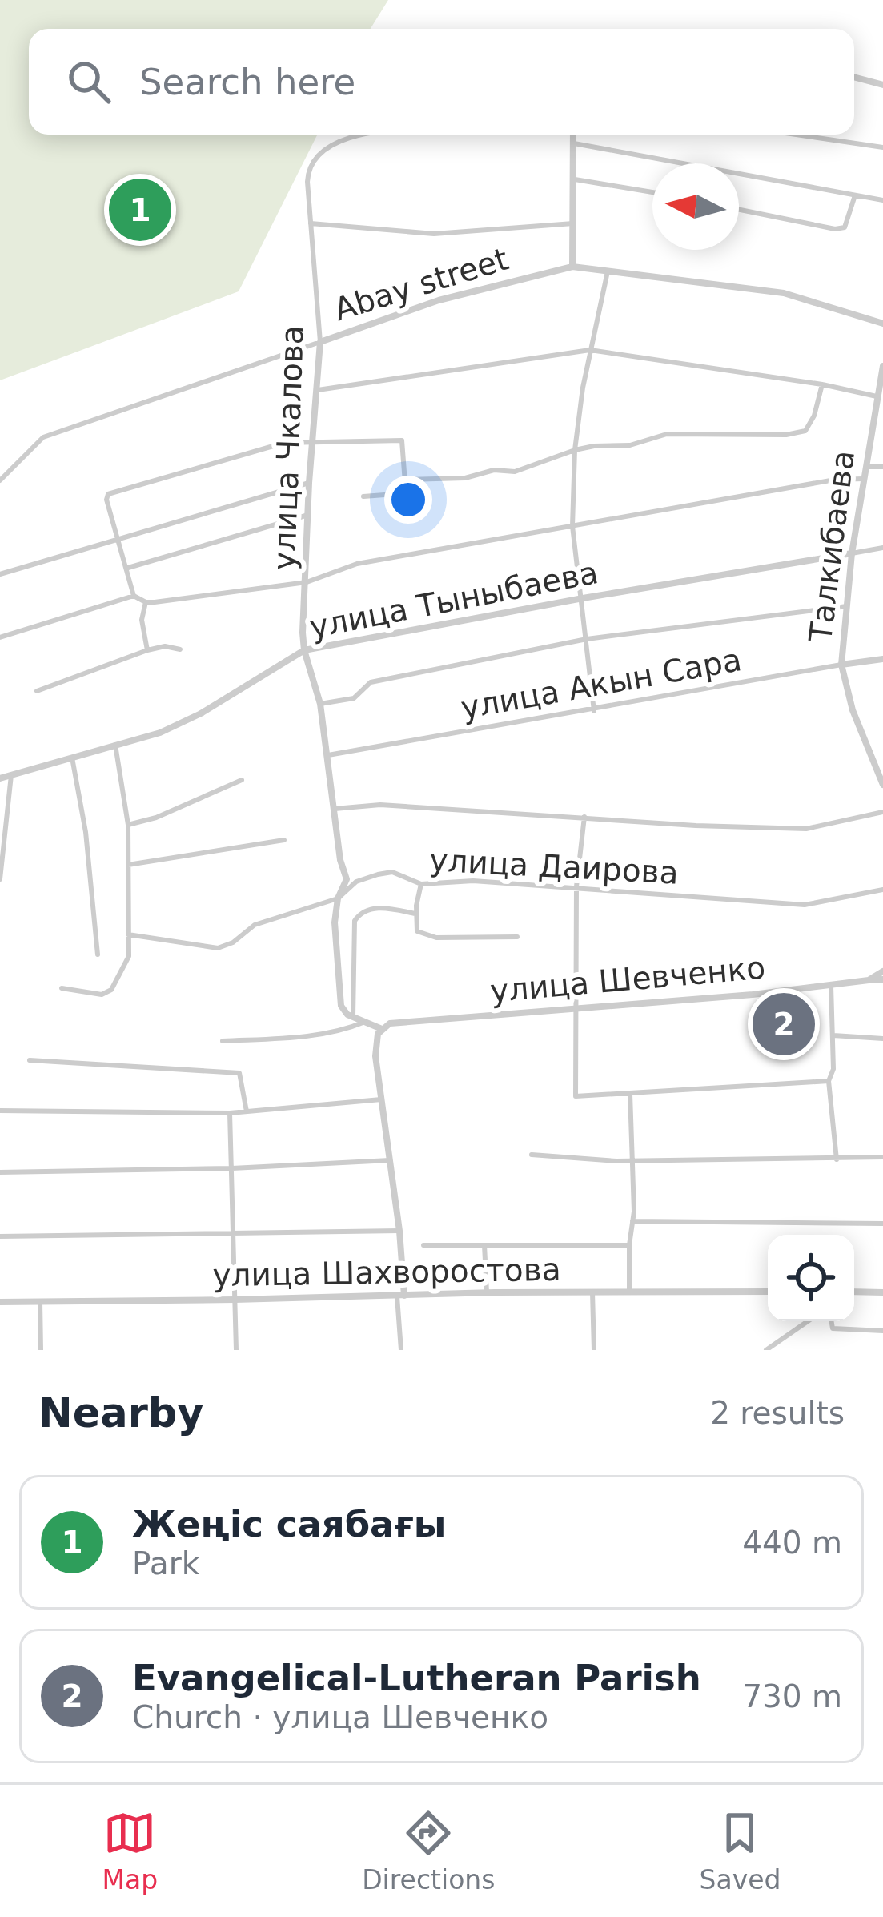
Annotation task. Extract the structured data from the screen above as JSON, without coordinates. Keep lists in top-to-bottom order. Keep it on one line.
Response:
{"streets":{"street":["Abay street","улица Чкалова","Талкибаева","улица Тыныбаева","улица Акын Сара","улица Даирова","улица Шевченко","улица Шахворостова"]},"crossings":[["Abay street","улица Чкалова"],["улица Чкалова","улица Тыныбаева"],["улица Чкалова","улица Акын Сара"],["улица Чкалова","улица Даирова"],["Талкибаева","улица Тыныбаева"],["Талкибаева","улица Акын Сара"]],"north":"left","page":{"search":"Search here","pins":["1","2"],"heading":["Nearby","2 results"],"list":[{"mark":"1","name":"Жеңіс саябағы","note":"Park","value":"440 m"},{"mark":"2","name":"Evangelical-Lutheran Parish","note":"Church · улица Шевченко","value":"730 m"}],"nav":["Map","Directions","Saved"]}}
